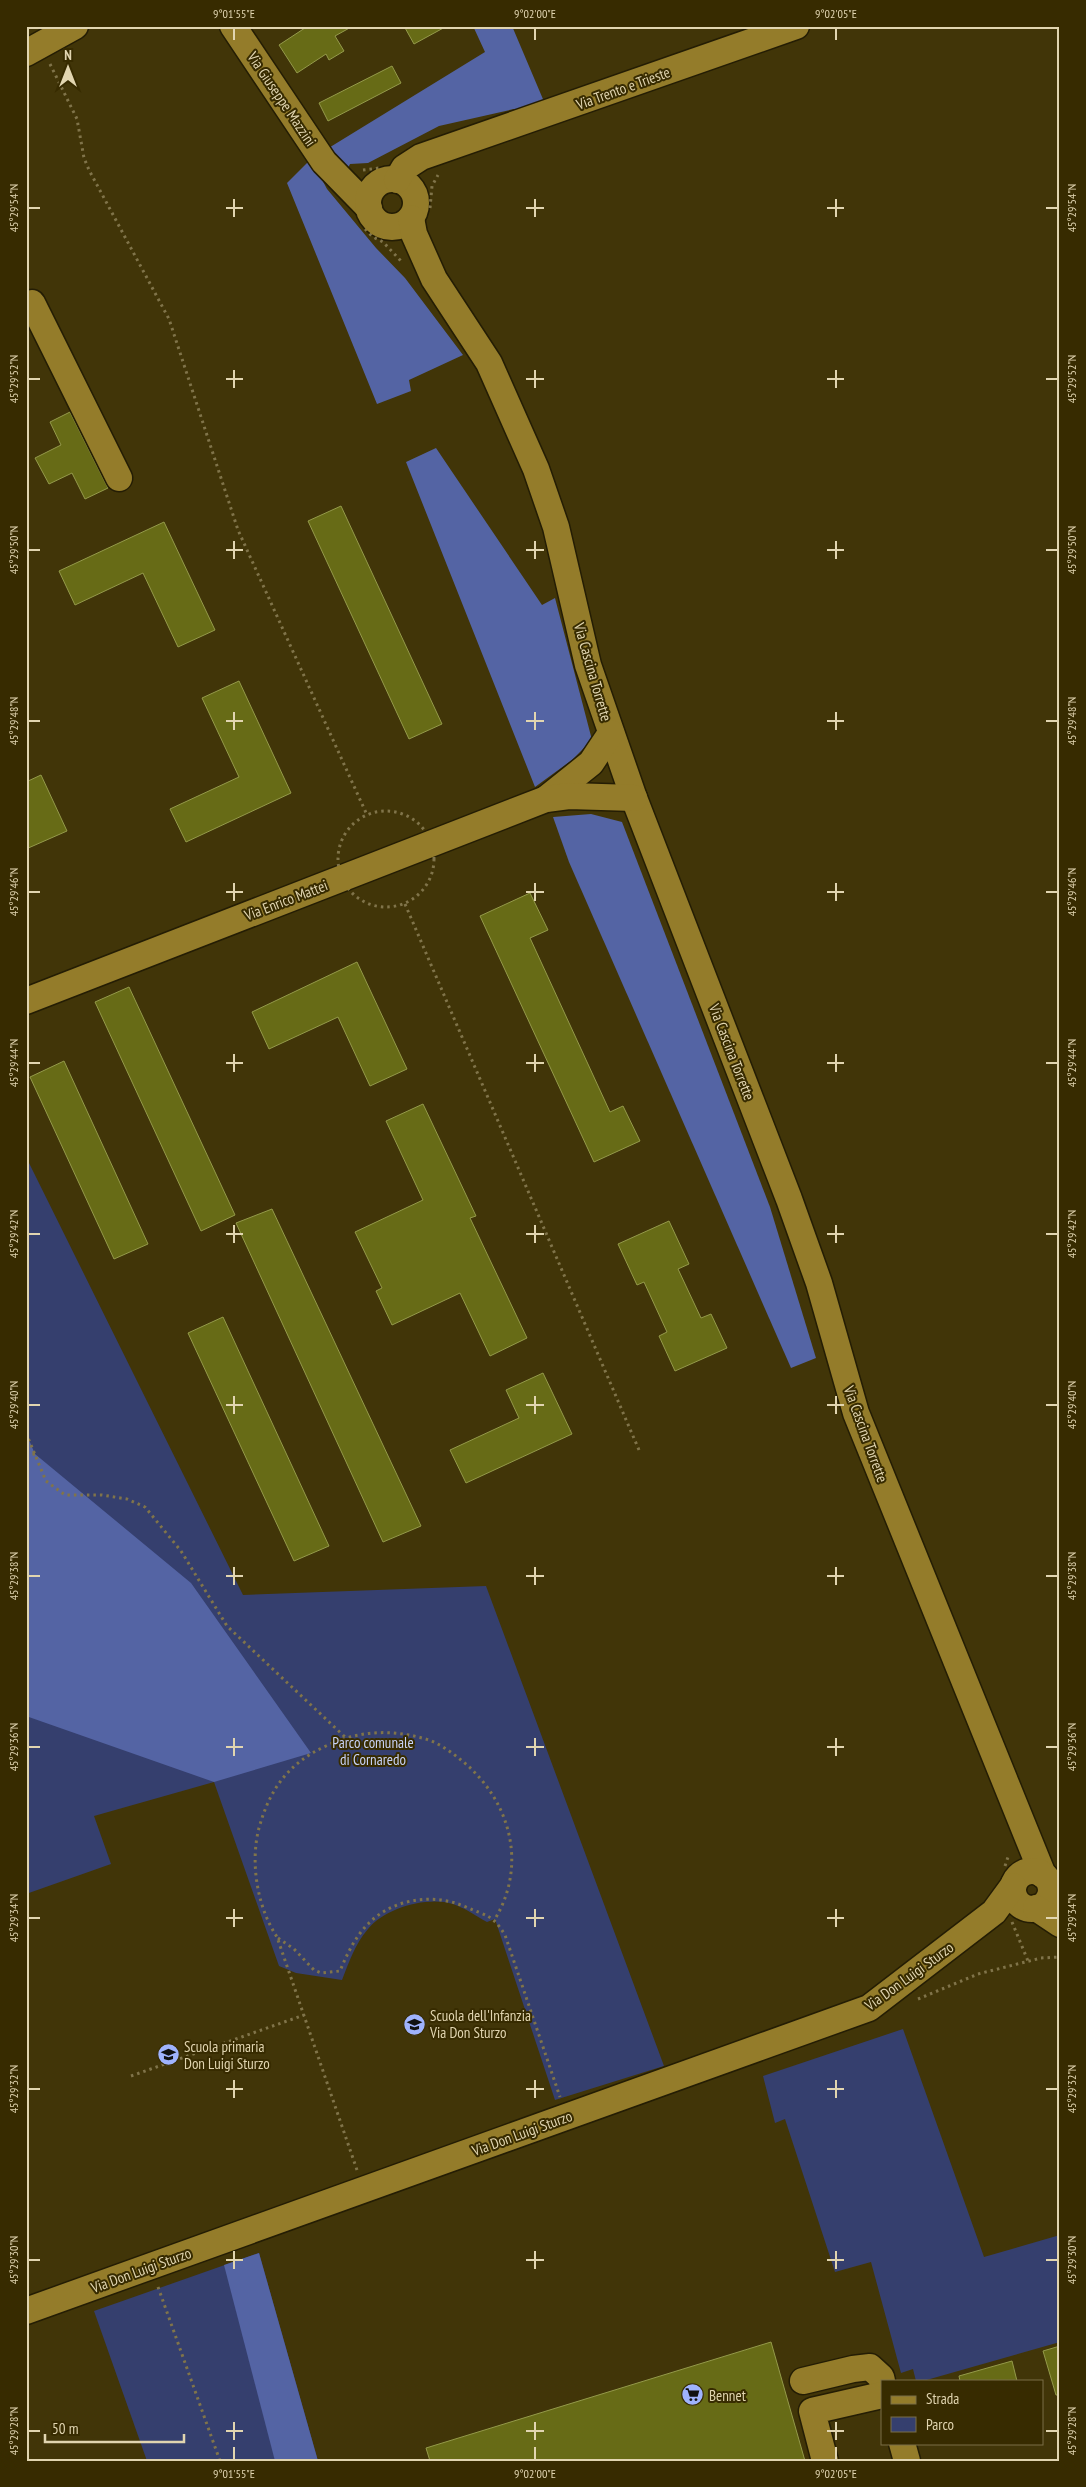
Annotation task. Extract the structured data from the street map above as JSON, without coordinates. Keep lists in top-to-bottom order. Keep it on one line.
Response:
{"streets":{"street":["Via Trento e Trieste","Via Giuseppe Mazzini","Via Cascina Torrette","Via Enrico Mattei","Via Don Luigi Sturzo"]},"crossings":[["Via Trento e Trieste","Via Giuseppe Mazzini"],["Via Trento e Trieste","Via Cascina Torrette"],["Via Giuseppe Mazzini","Via Cascina Torrette"],["Via Cascina Torrette","Via Enrico Mattei"],["Via Cascina Torrette","Via Don Luigi Sturzo"]],"parks":["Parco comunale di Cornaredo"],"places":{"school or university":["Scuola dell'Infanzia Via Don Sturzo","Scuola primaria Don Luigi Sturzo"],"supermarket":["Bennet"]},"legend":["Strada","Parco"],"scale_bar":"50 m","north":"top","coordinates":["9°01'55\"E","9°02'00\"E","9°02'05\"E","45°29'54\"N","45°29'52\"N","45°29'50\"N","45°29'48\"N","45°29'46\"N","45°29'44\"N","45°29'42\"N","45°29'40\"N","45°29'38\"N","45°29'36\"N","45°29'34\"N","45°29'32\"N","45°29'30\"N","45°29'28\"N"]}
